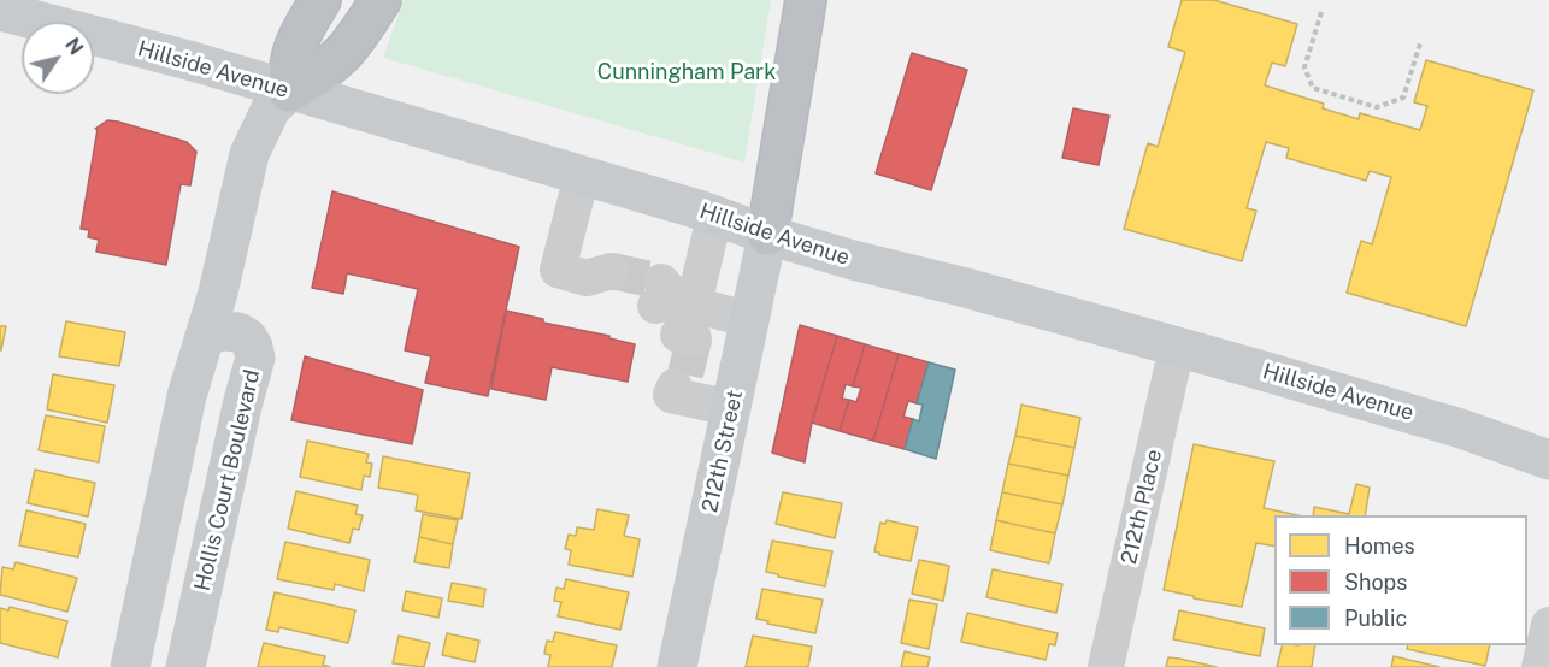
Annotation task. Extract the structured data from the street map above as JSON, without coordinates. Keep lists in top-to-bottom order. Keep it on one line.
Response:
{"streets":{"main road":["Hillside Avenue","212th Street","Hollis Court Boulevard"],"street":["212th Place"]},"crossings":[["Hillside Avenue","212th Street"],["Hillside Avenue","212th Place"]],"parks":["Cunningham Park"],"legend":["Homes","Shops","Public"],"north":"top right"}
